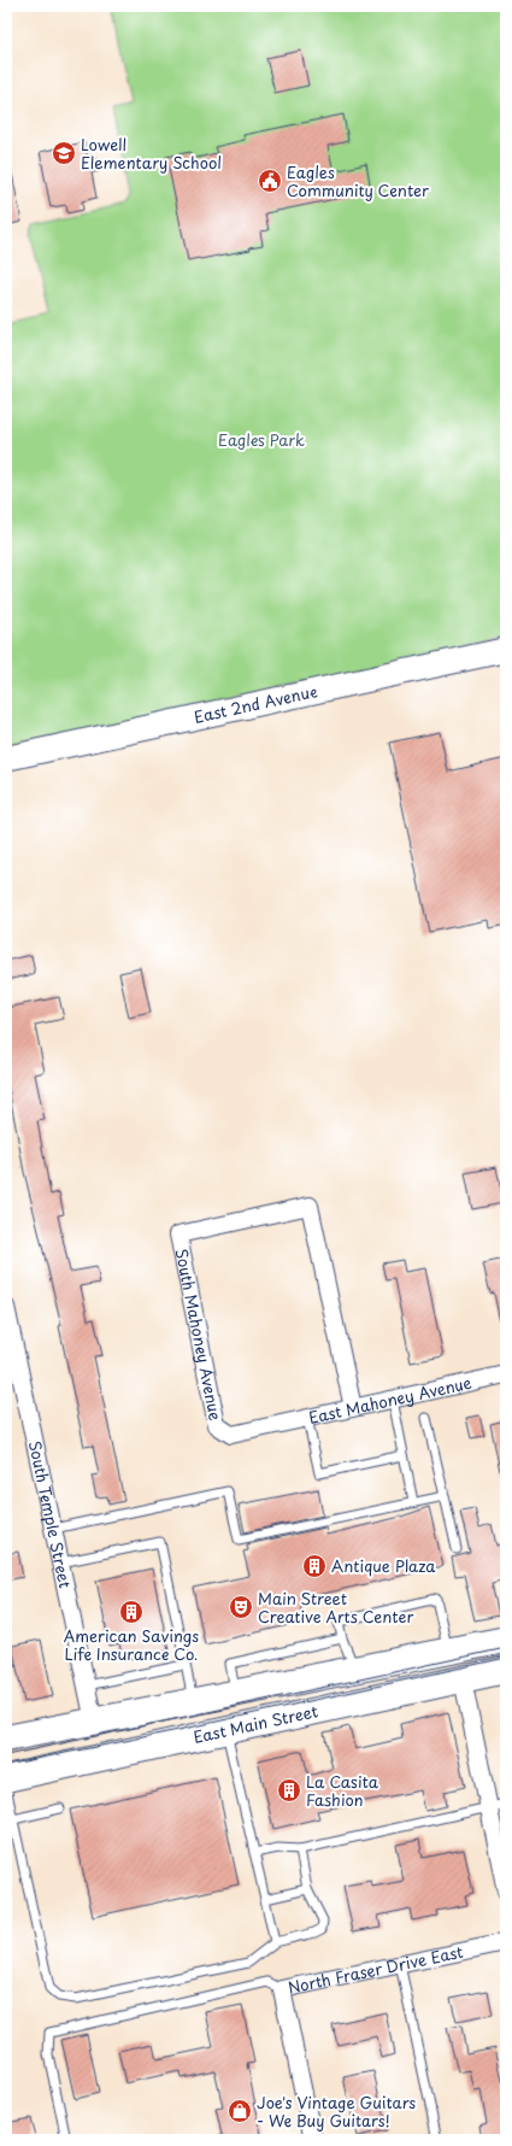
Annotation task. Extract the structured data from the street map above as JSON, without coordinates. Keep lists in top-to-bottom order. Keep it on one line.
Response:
{"streets":{"main road":["East Main Street"],"street":["East 2nd Avenue","South Mahoney Avenue","East Mahoney Avenue","South Temple Street","North Fraser Drive East"]},"crossings":[["South Mahoney Avenue","East Mahoney Avenue"],["South Temple Street","East Main Street"]],"parks":["Eagles Park"],"places":{"school or university":["Lowell Elementary School"],"public building":["Eagles Community Center"],"building":["Antique Plaza","American Savings Life Insurance Co.","La Casita Fashion"],"theatre":["Main Street Creative Arts Center"],"shop":["Joe's Vintage Guitars - We Buy Guitars!"]}}
